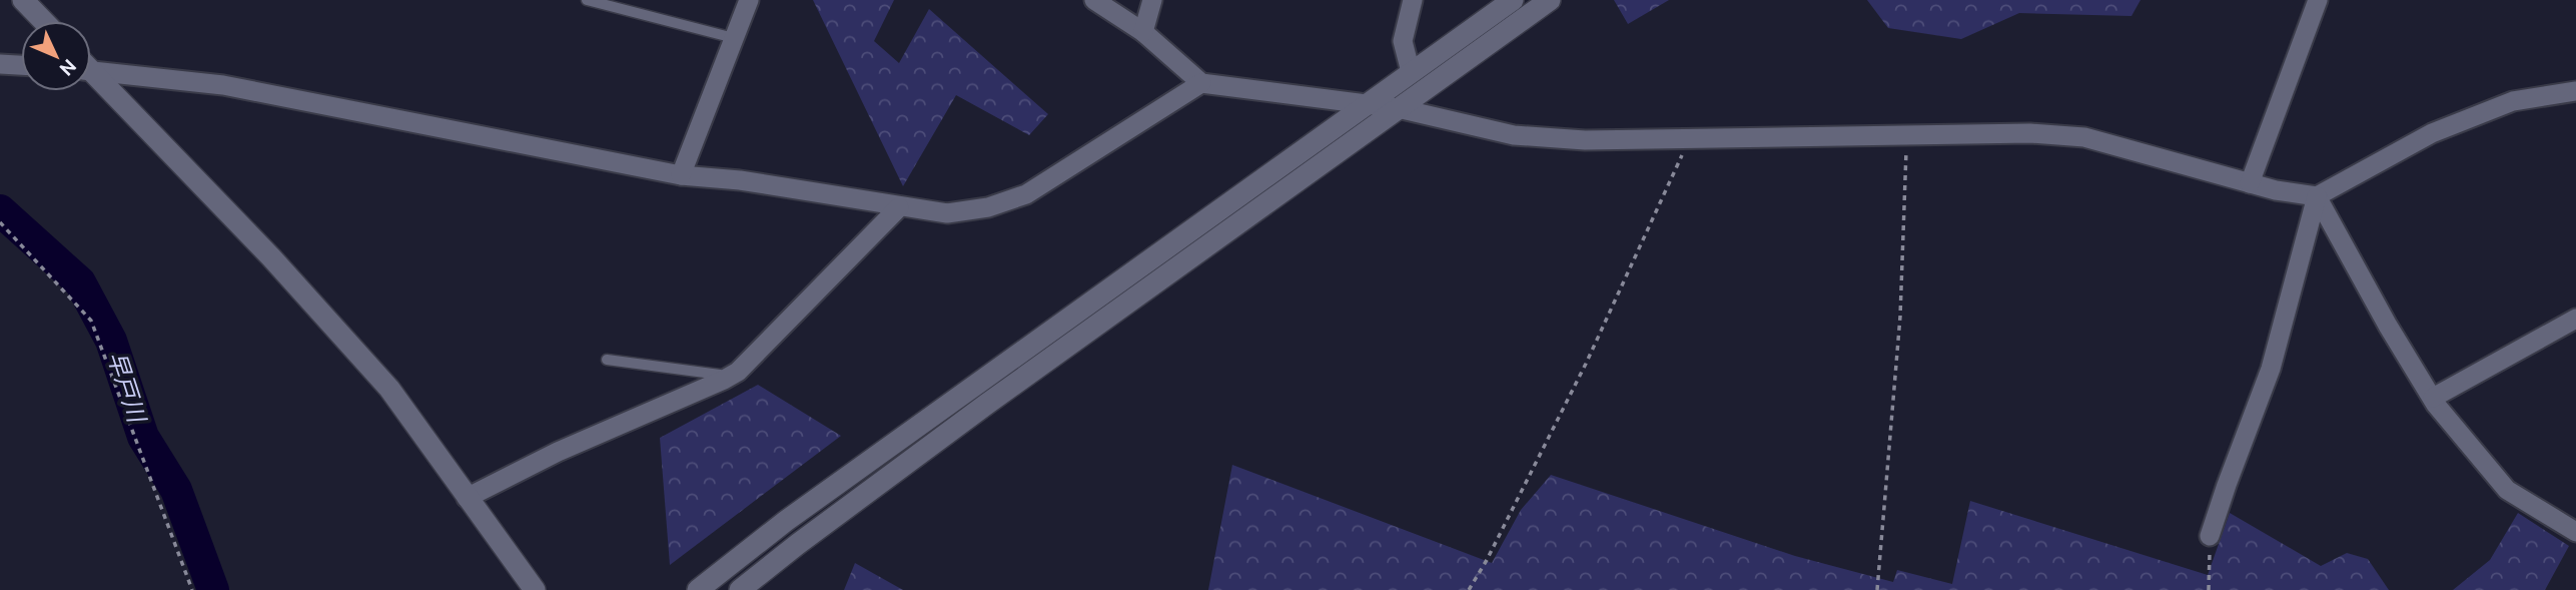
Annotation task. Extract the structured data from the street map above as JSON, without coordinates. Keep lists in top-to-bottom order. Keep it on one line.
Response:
{"water":["早戸川"],"north":"bottom right"}
